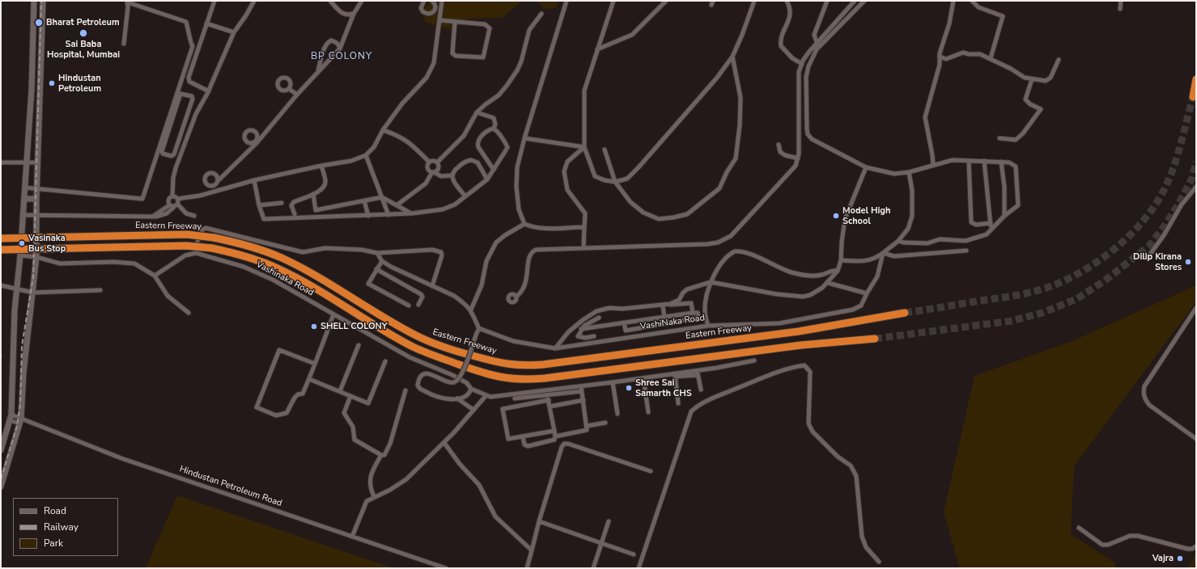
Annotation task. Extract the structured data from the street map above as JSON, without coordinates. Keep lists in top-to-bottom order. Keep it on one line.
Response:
{"streets":{"highway":["Eastern Freeway"],"street":["Vashinaka Road","VashiNaka Road","Hindustan Petroleum Road"]},"districts":["BP COLONY"],"places":["Bharat Petroleum","Sai Baba Hospital, Mumbai","Hindustan Petroleum","Model High School","Vasinaka Bus Stop","Dilip Kirana Stores","SHELL COLONY","Shree Sai Samarth CHS","Vajra"],"legend":["Road","Railway","Park"]}
